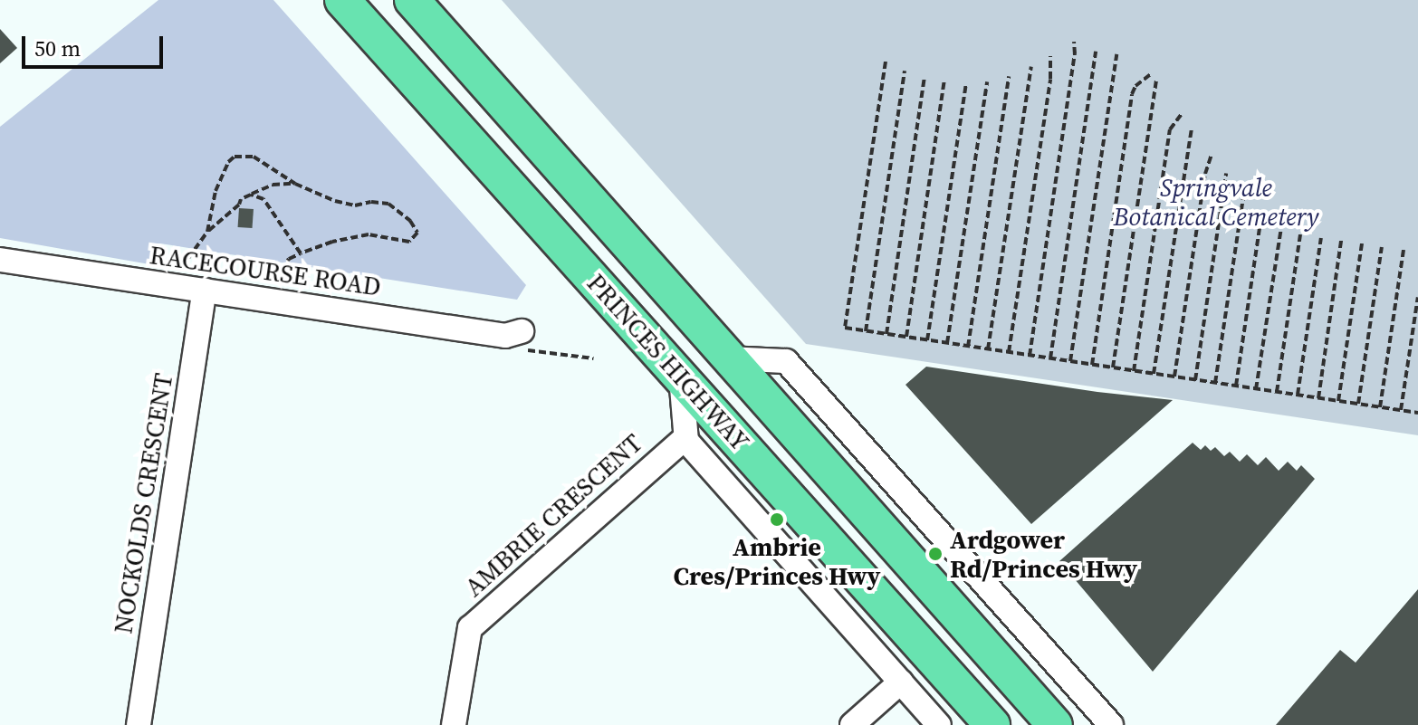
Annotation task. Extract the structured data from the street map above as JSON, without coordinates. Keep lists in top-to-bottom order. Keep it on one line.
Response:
{"streets":{"highway":["PRINCES HIGHWAY"],"street":["RACECOURSE ROAD","NOCKOLDS CRESCENT","AMBRIE CRESCENT"]},"crossings":[["RACECOURSE ROAD","NOCKOLDS CRESCENT"]],"parks":["Springvale Botanical Cemetery"],"places":["Ambrie Cres/Princes Hwy","Ardgower Rd/Princes Hwy"],"scale_bar":"50 m"}
